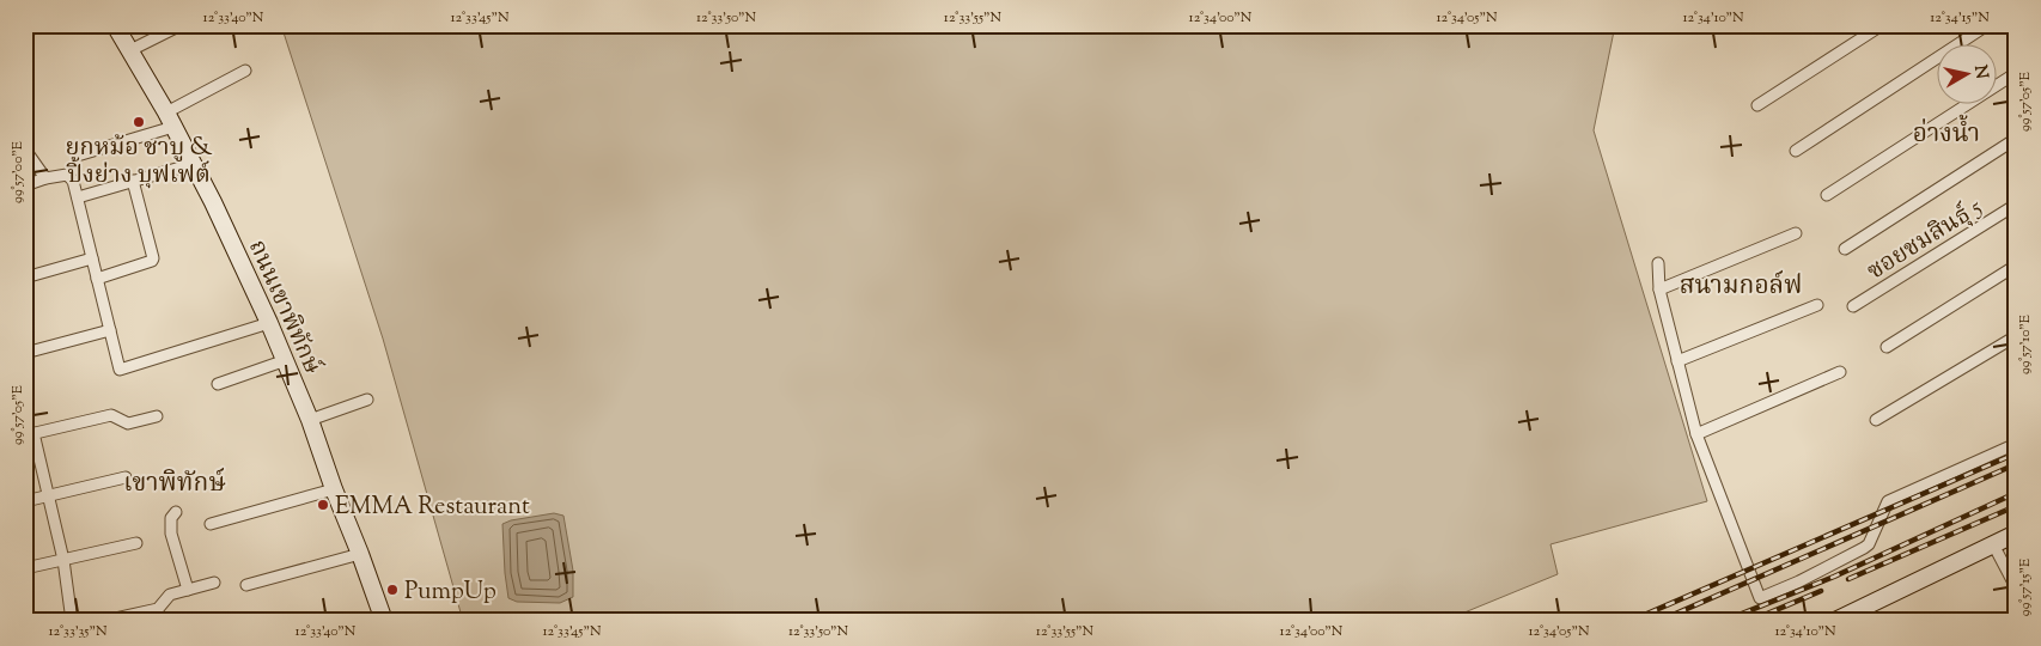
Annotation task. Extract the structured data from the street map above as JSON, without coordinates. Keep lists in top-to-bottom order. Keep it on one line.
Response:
{"streets":{"street":["ซอยชมสินธุ์ 5","ถนนเขาพิทักษ์"]},"districts":["อ่างน้ำ","สนามกอล์ฟ","เขาพิทักษ์"],"places":["ยกหม้อ ชาบู & ปิ้งย่าง บุฟเฟต์","EMMA Restaurant","PumpUp"],"north":"right","coordinates":["12°33'40\"N","12°33'45\"N","12°33'50\"N","12°33'55\"N","12°34'00\"N","12°34'05\"N","12°34'10\"N","12°34'15\"N","99°57'05\"E","99°57'00\"E","99°57'10\"E","99°57'15\"E","12°33'35\"N"]}
